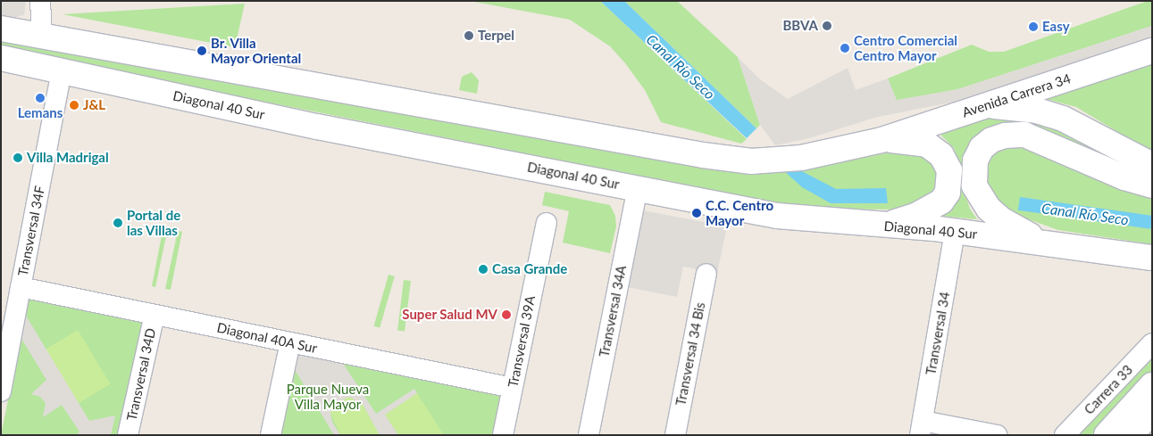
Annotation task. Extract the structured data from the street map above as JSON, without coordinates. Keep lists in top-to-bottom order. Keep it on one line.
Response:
{"streets":{"main road":["Avenida Carrera 34","Diagonal 40 Sur"],"street":["Transversal 34F","Transversal 34A","Transversal 34","Diagonal 40A Sur","Transversal 39A","Transversal 34 Bis","Transversal 34D","Carrera 33"]},"crossings":[["Diagonal 40 Sur","Transversal 34F"],["Diagonal 40 Sur","Transversal 34A"],["Diagonal 40 Sur","Transversal 34"],["Transversal 34F","Diagonal 40A Sur"],["Diagonal 40A Sur","Transversal 39A"],["Diagonal 40A Sur","Transversal 34D"]],"water":["Canal Río Seco"],"parks":["Parque Nueva Villa Mayor"],"places":["BBVA","Easy","Terpel","Centro Comercial Centro Mayor","Br. Villa Mayor Oriental","Lemans","J&L","Villa Madrigal","C.C. Centro Mayor","Portal de las Villas","Casa Grande","Super Salud MV"]}
